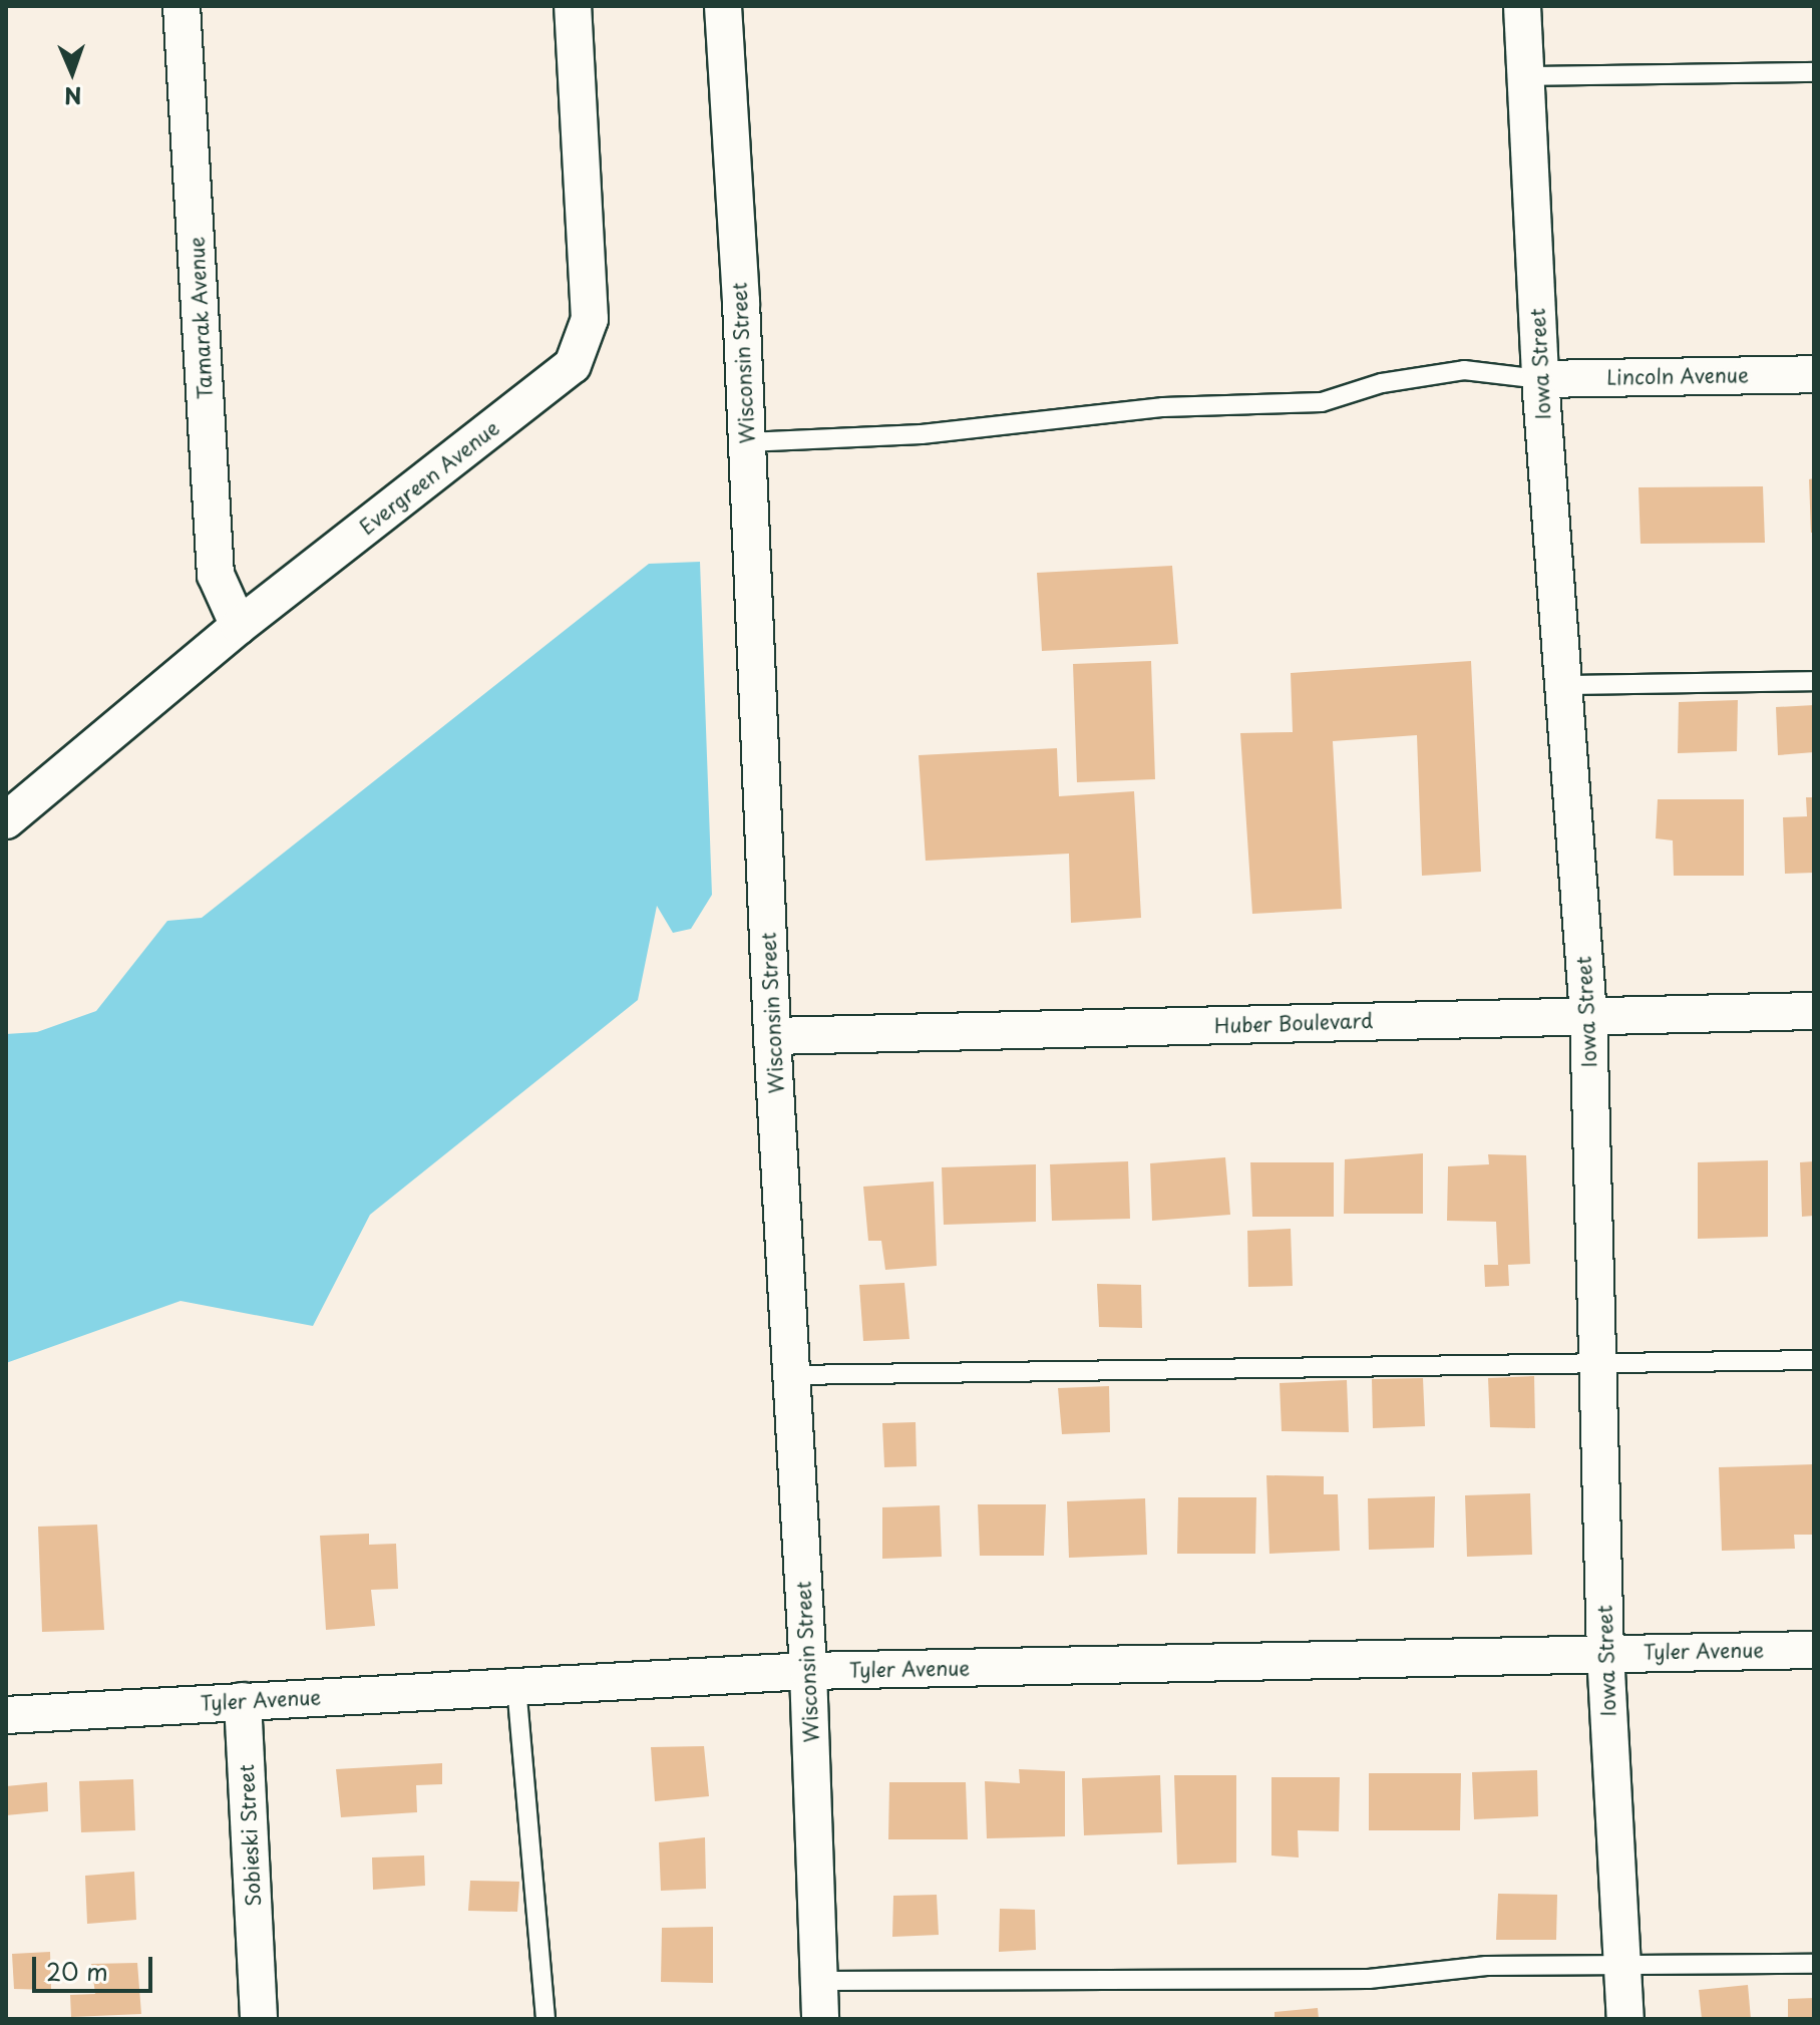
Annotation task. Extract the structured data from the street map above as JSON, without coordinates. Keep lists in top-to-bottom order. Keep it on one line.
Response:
{"streets":{"street":["Tamarak Avenue","Wisconsin Street","Iowa Street","Lincoln Avenue","Evergreen Avenue","Huber Boulevard","Tyler Avenue","Sobieski Street"]},"crossings":[["Tamarak Avenue","Evergreen Avenue"],["Wisconsin Street","Huber Boulevard"],["Wisconsin Street","Tyler Avenue"],["Iowa Street","Lincoln Avenue"],["Iowa Street","Huber Boulevard"],["Iowa Street","Tyler Avenue"],["Tyler Avenue","Sobieski Street"]],"scale_bar":"20 m","north":"bottom"}
